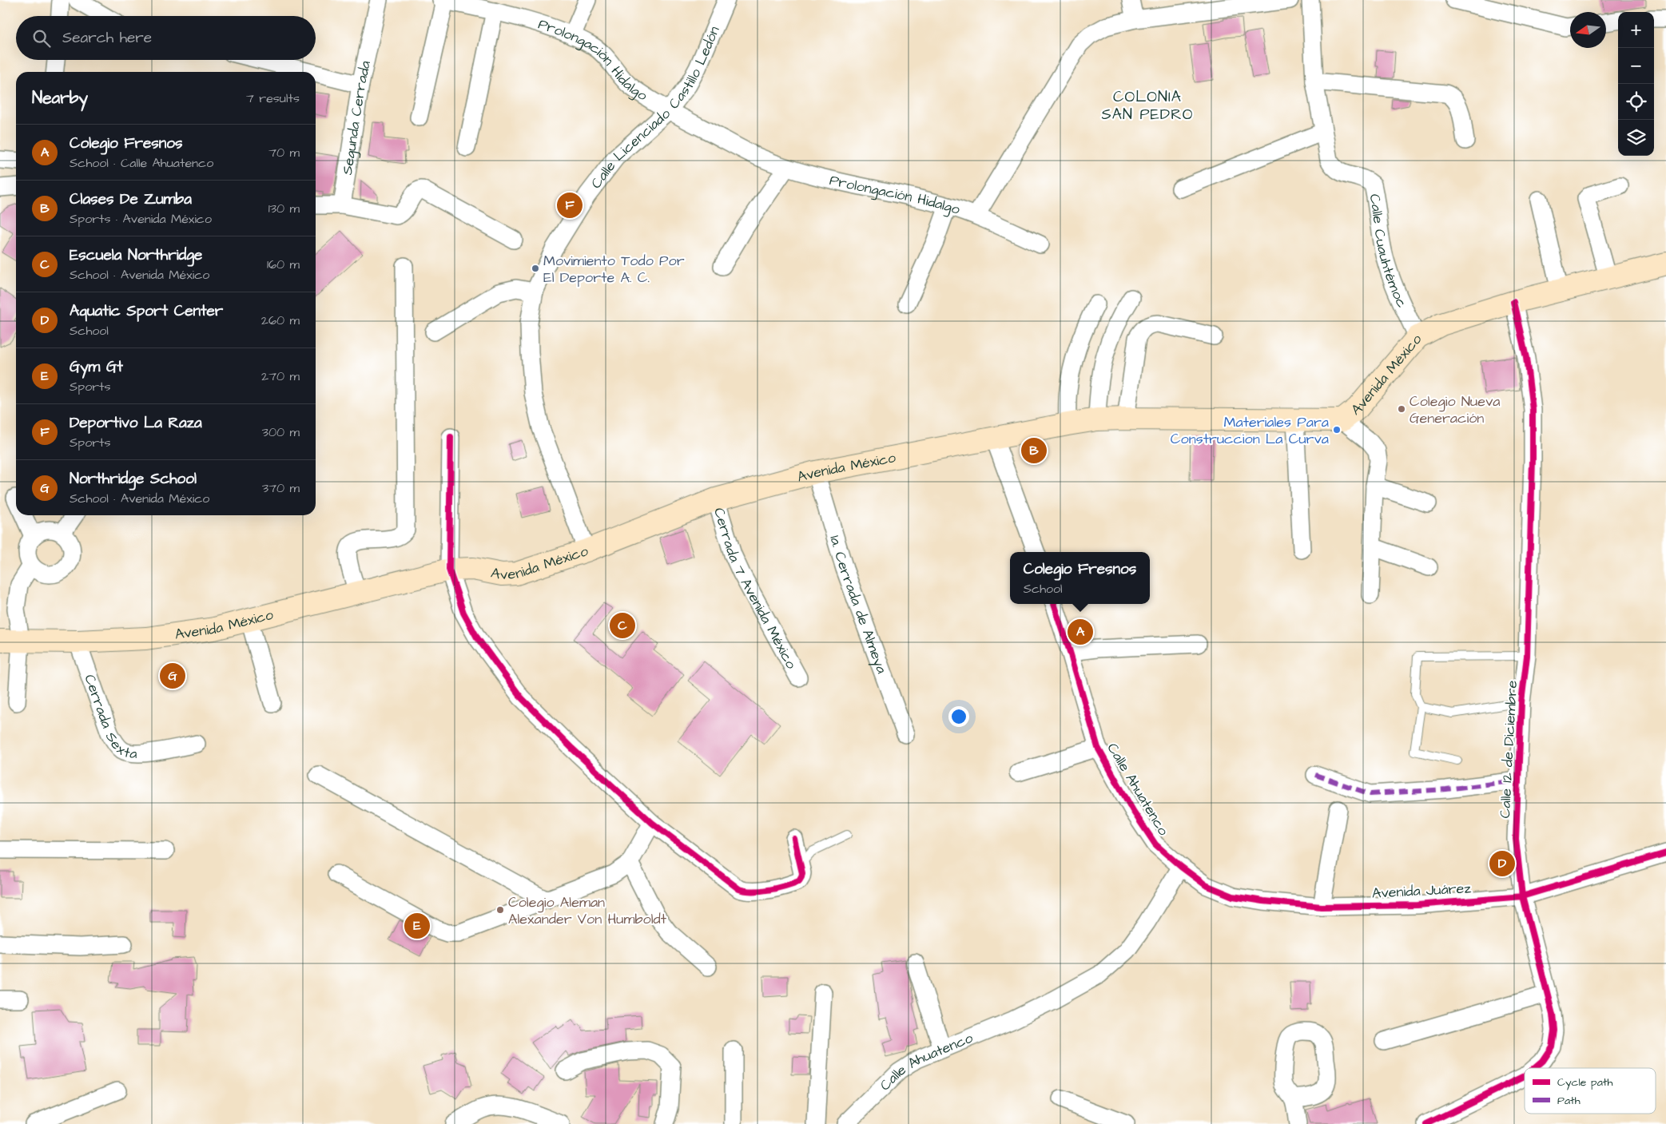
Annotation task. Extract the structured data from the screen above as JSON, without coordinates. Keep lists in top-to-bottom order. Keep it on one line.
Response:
{"streets":{"main road":["Avenida México"],"street":["Prolongación Hidalgo","Calle Licenciado Castillo Ledón","Segunda Cerrada","Calle Cuauhtémoc","Cerrada 7 Avenida México","1a. Cerrada de Almeya","Cerrada Sexta","Calle 12 de Diciembre","Calle Ahuatenco","Avenida Juárez"]},"crossings":[["Prolongación Hidalgo","Calle Licenciado Castillo Ledón"],["Calle Licenciado Castillo Ledón","Avenida México"],["Calle Cuauhtémoc","Avenida México"],["Avenida México","Cerrada 7 Avenida México"],["Avenida México","1a. Cerrada de Almeya"],["Avenida México","Cerrada Sexta"],["Avenida México","Calle 12 de Diciembre"],["Calle 12 de Diciembre","Avenida Juárez"],["Calle Ahuatenco","Avenida Juárez"]],"districts":["COLONIA SAN PEDRO"],"places":["Movimiento Todo Por El Deporte A. C.","Colegio Nueva Generación","Materiales Para Construccion La Curva","Colegio Aleman Alexander Von Humboldt"],"legend":["Cycle path","Path"],"north":"left","page":{"map_buttons":["+","−"],"search":"Search here","heading":["Nearby","7 results"],"list":[{"mark":"A","name":"Colegio Fresnos","note":"School · Calle Ahuatenco","value":"70 m"},{"mark":"B","name":"Clases De Zumba","note":"Sports · Avenida México","value":"130 m"},{"mark":"C","name":"Escuela Northridge","note":"School · Avenida México","value":"160 m"},{"mark":"D","name":"Aquatic Sport Center","note":"School","value":"260 m"},{"mark":"E","name":"Gym Gt","note":"Sports","value":"270 m"},{"mark":"F","name":"Deportivo La Raza","note":"Sports","value":"300 m"},{"mark":"G","name":"Northridge School","note":"School · Avenida México","value":"370 m"}],"pins":["F","B","C","A","G","D","E"],"popup":["Colegio Fresnos","School"]}}
